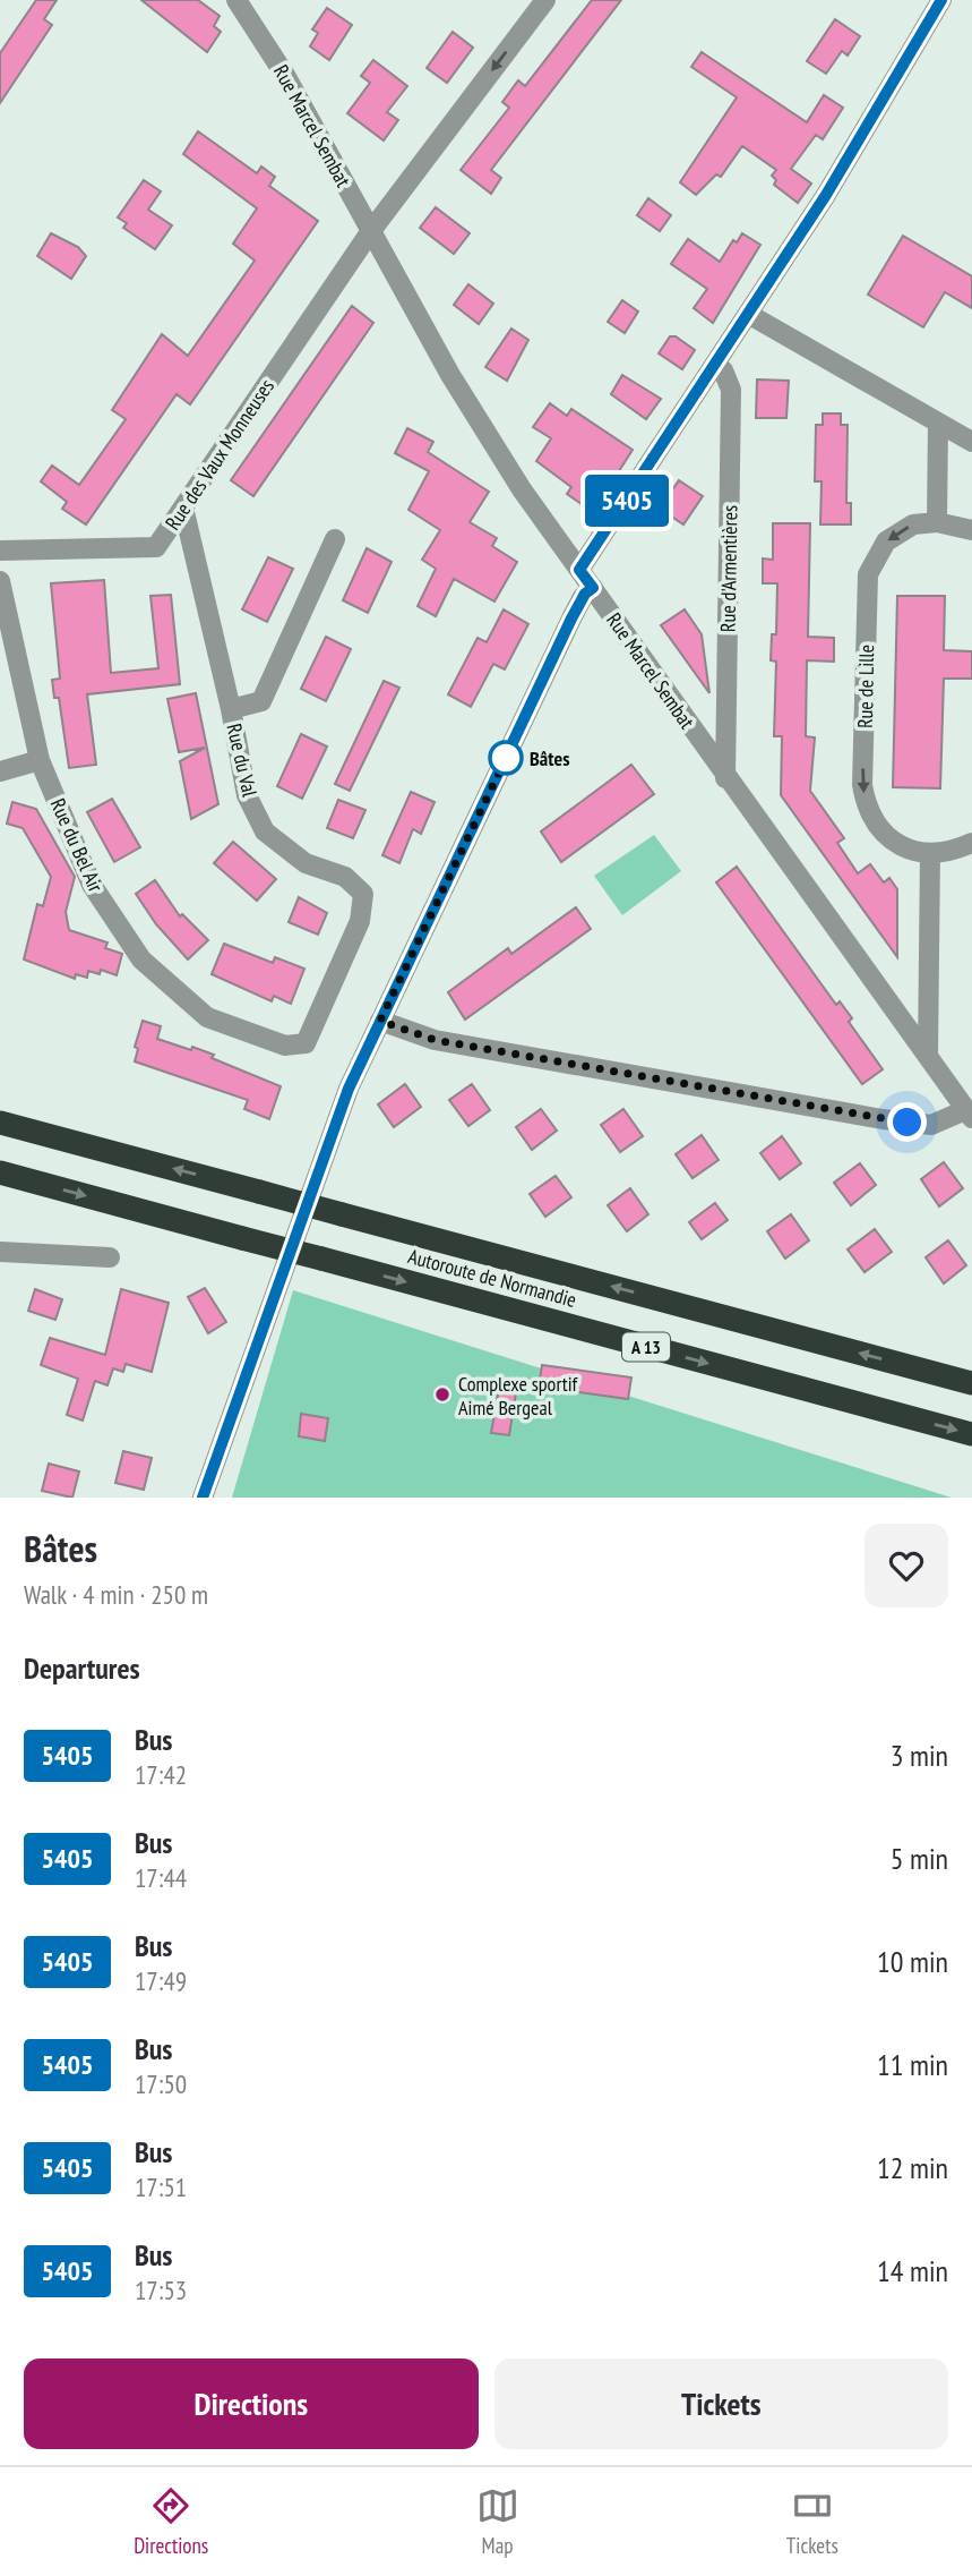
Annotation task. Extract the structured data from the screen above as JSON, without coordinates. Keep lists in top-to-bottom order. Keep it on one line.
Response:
{"streets":{"highway":["Autoroute de Normandie","A 13"],"street":["Rue Marcel Sembat","Rue des Vaux Monneuses","Rue d'Armentières","Rue de Lille","Rue du Val","Rue du Bel Air"]},"crossings":[["Rue Marcel Sembat","Rue des Vaux Monneuses"],["Rue Marcel Sembat","Rue d'Armentières"],["Rue des Vaux Monneuses","Rue du Val"],["Rue du Val","Rue du Bel Air"]],"one_way":["Rue des Vaux Monneuses","Rue de Lille"],"places":["Bâtes","Complexe sportif Aimé Bergeal"],"lines":["bus line 5405"],"page":{"on_map":"5405","heading":[["Bâtes","Walk · 4 min · 250 m"],"Departures"],"list":[{"mark":"5405","name":"Bus","note":"17:42","value":"3 min"},{"mark":"5405","name":"Bus","note":"17:44","value":"5 min"},{"mark":"5405","name":"Bus","note":"17:49","value":"10 min"},{"mark":"5405","name":"Bus","note":"17:50","value":"11 min"},{"mark":"5405","name":"Bus","note":"17:51","value":"12 min"},{"mark":"5405","name":"Bus","note":"17:53","value":"14 min"}],"buttons":["Directions","Tickets"],"tabs":["Directions","Map","Tickets"]}}
